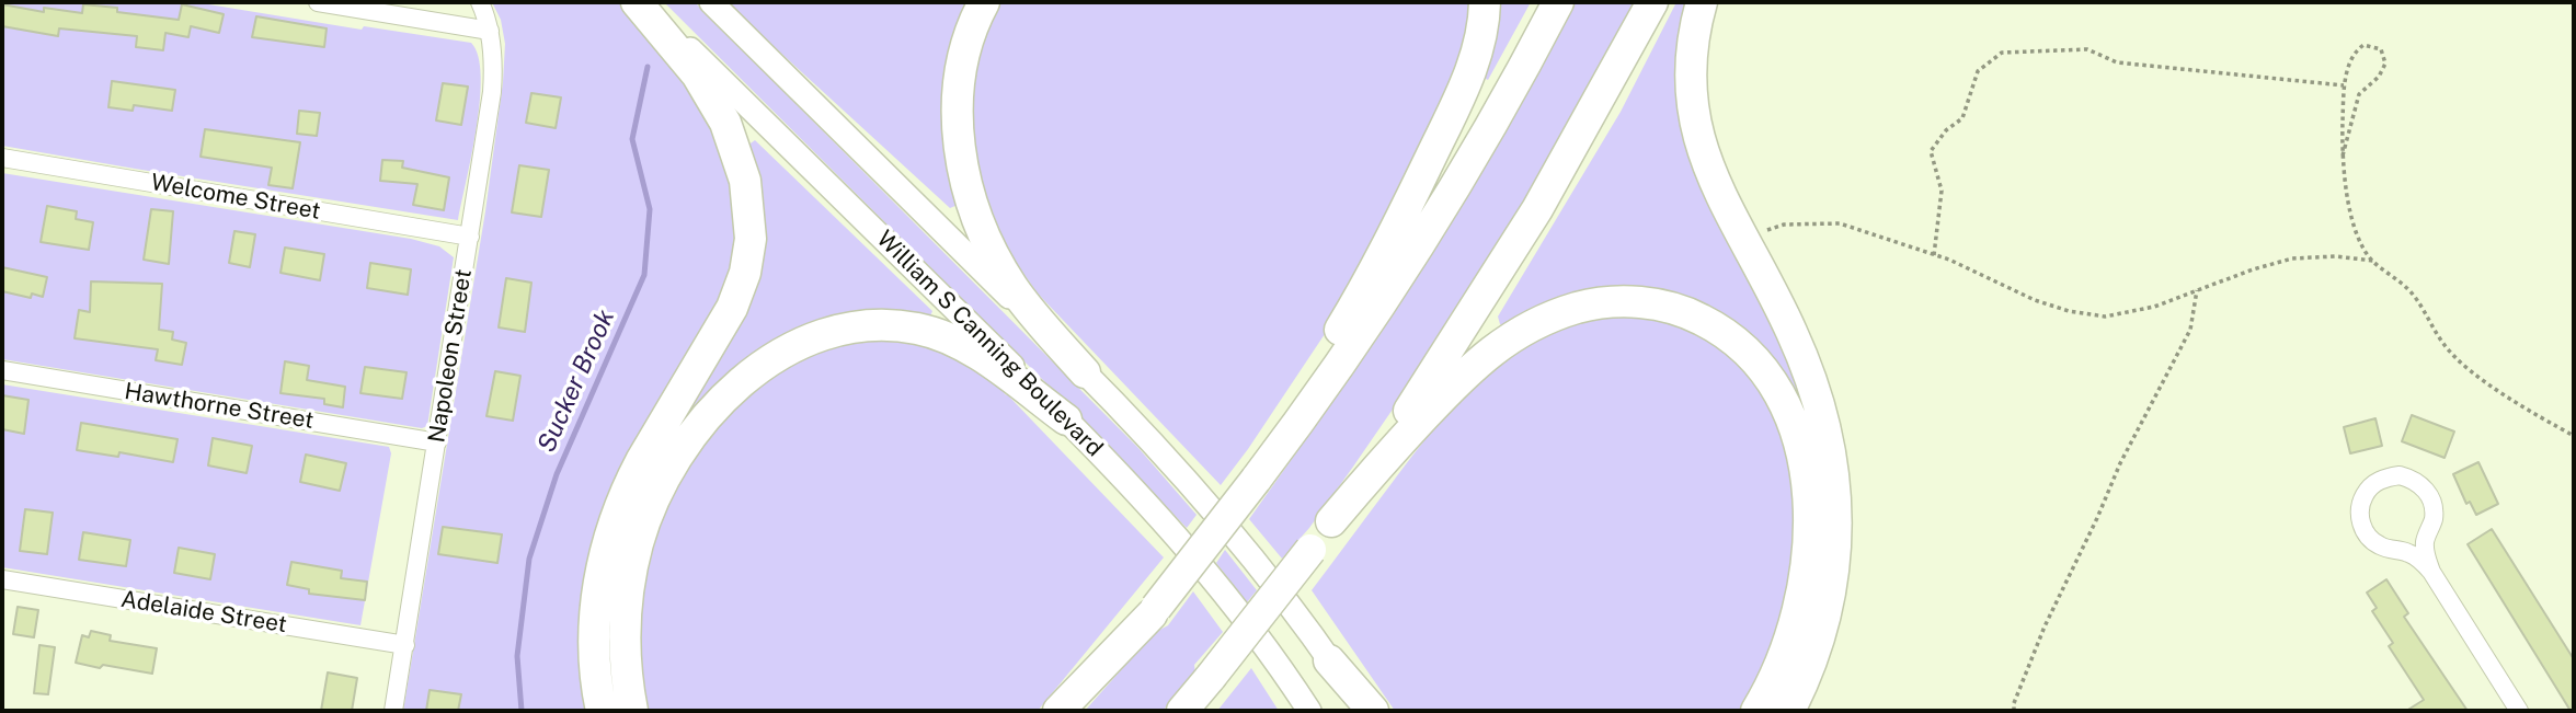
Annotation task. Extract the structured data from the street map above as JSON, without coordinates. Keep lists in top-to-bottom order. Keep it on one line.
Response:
{"streets":{"main road":["William S Canning Boulevard"],"street":["Welcome Street","Napoleon Street","Hawthorne Street","Adelaide Street"]},"crossings":[["Welcome Street","Napoleon Street"],["Napoleon Street","Hawthorne Street"],["Napoleon Street","Adelaide Street"]],"water":["Sucker Brook"]}
